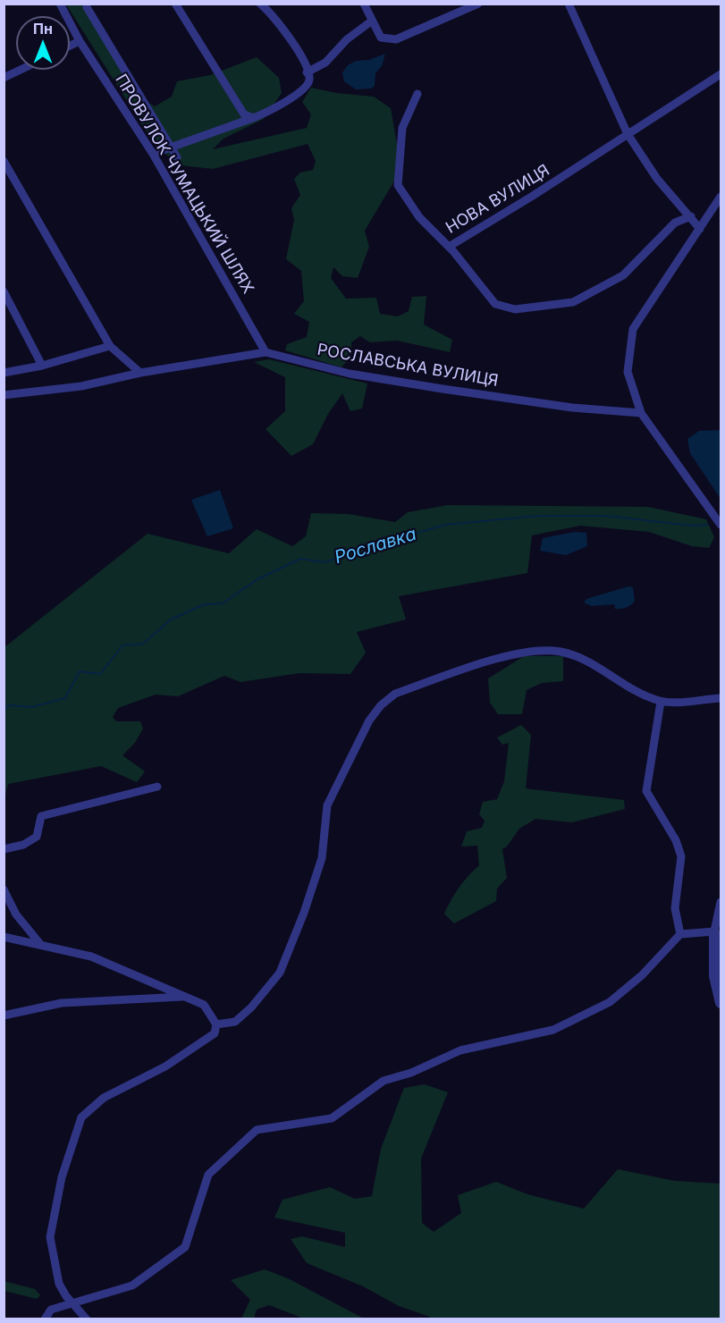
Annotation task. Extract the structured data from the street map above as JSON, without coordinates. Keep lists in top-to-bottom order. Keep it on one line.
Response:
{"streets":{"street":["ПРОВУЛОК ЧУМАЦЬКИЙ ШЛЯХ","НОВА ВУЛИЦЯ","РОСЛАВСЬКА ВУЛИЦЯ"]},"crossings":[["ПРОВУЛОК ЧУМАЦЬКИЙ ШЛЯХ","РОСЛАВСЬКА ВУЛИЦЯ"]],"water":["Рославка"],"north":"top"}
